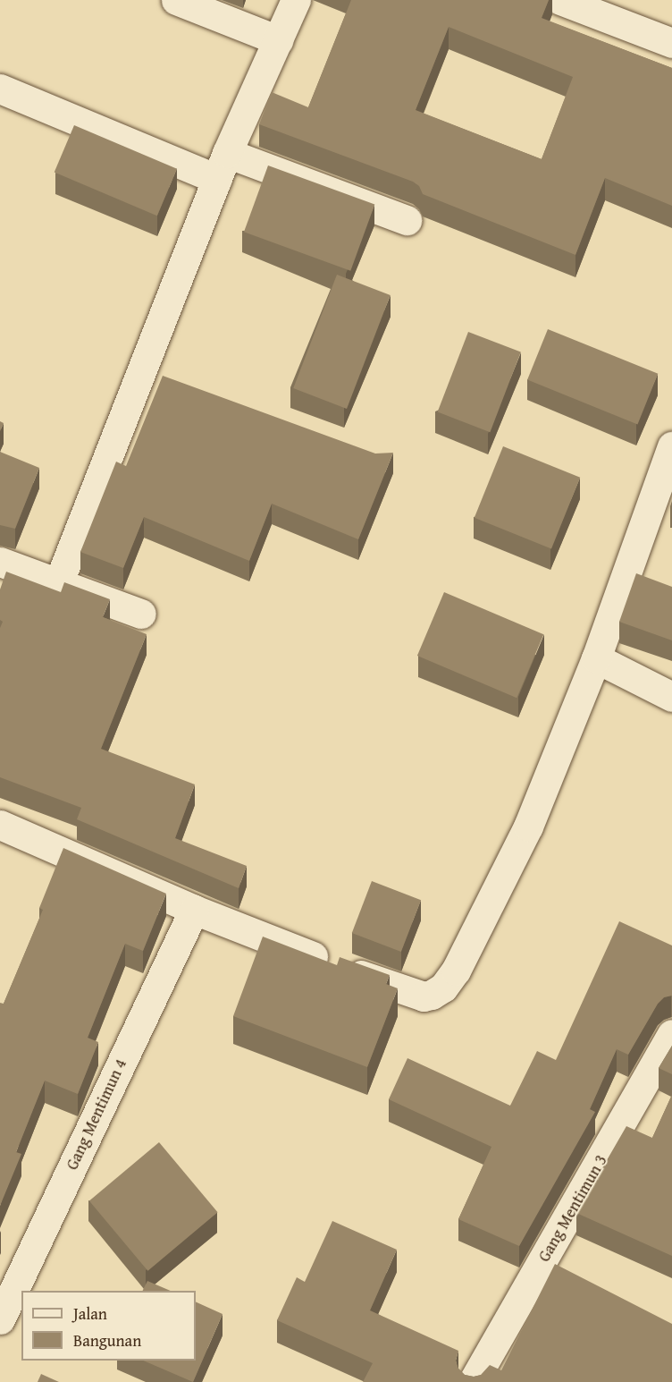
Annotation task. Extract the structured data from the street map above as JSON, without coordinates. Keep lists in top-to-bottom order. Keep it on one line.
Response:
{"streets":{"street":["Gang Mentimun 4","Gang Mentimun 3"]},"legend":["Jalan","Bangunan"]}
